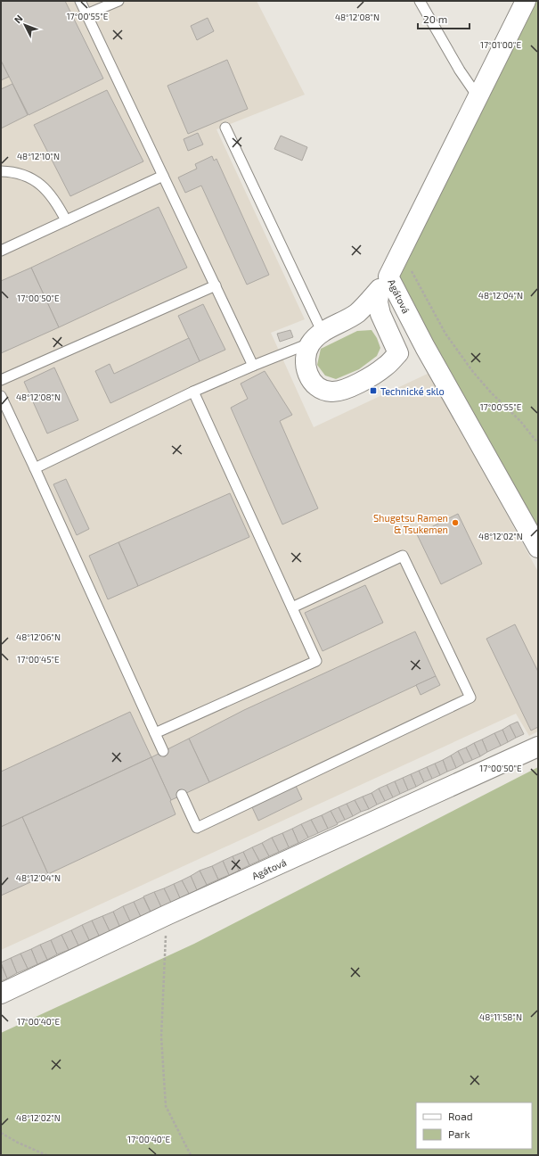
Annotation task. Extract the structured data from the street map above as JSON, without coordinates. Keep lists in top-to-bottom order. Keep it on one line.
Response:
{"streets":{"street":["Agátová"]},"places":{"transit":["Technické sklo"],"other":["Shugetsu Ramen & Tsukemen"]},"legend":["Road","Park"],"scale_bar":"20 m","north":"top left","coordinates":["17°00'55\"E","48°12'08\"N","17°01'00\"E","48°12'10\"N","48°12'04\"N","17°00'50\"E","48°12'02\"N","48°12'06\"N","17°00'45\"E","48°11'58\"N","17°00'40\"E"]}
